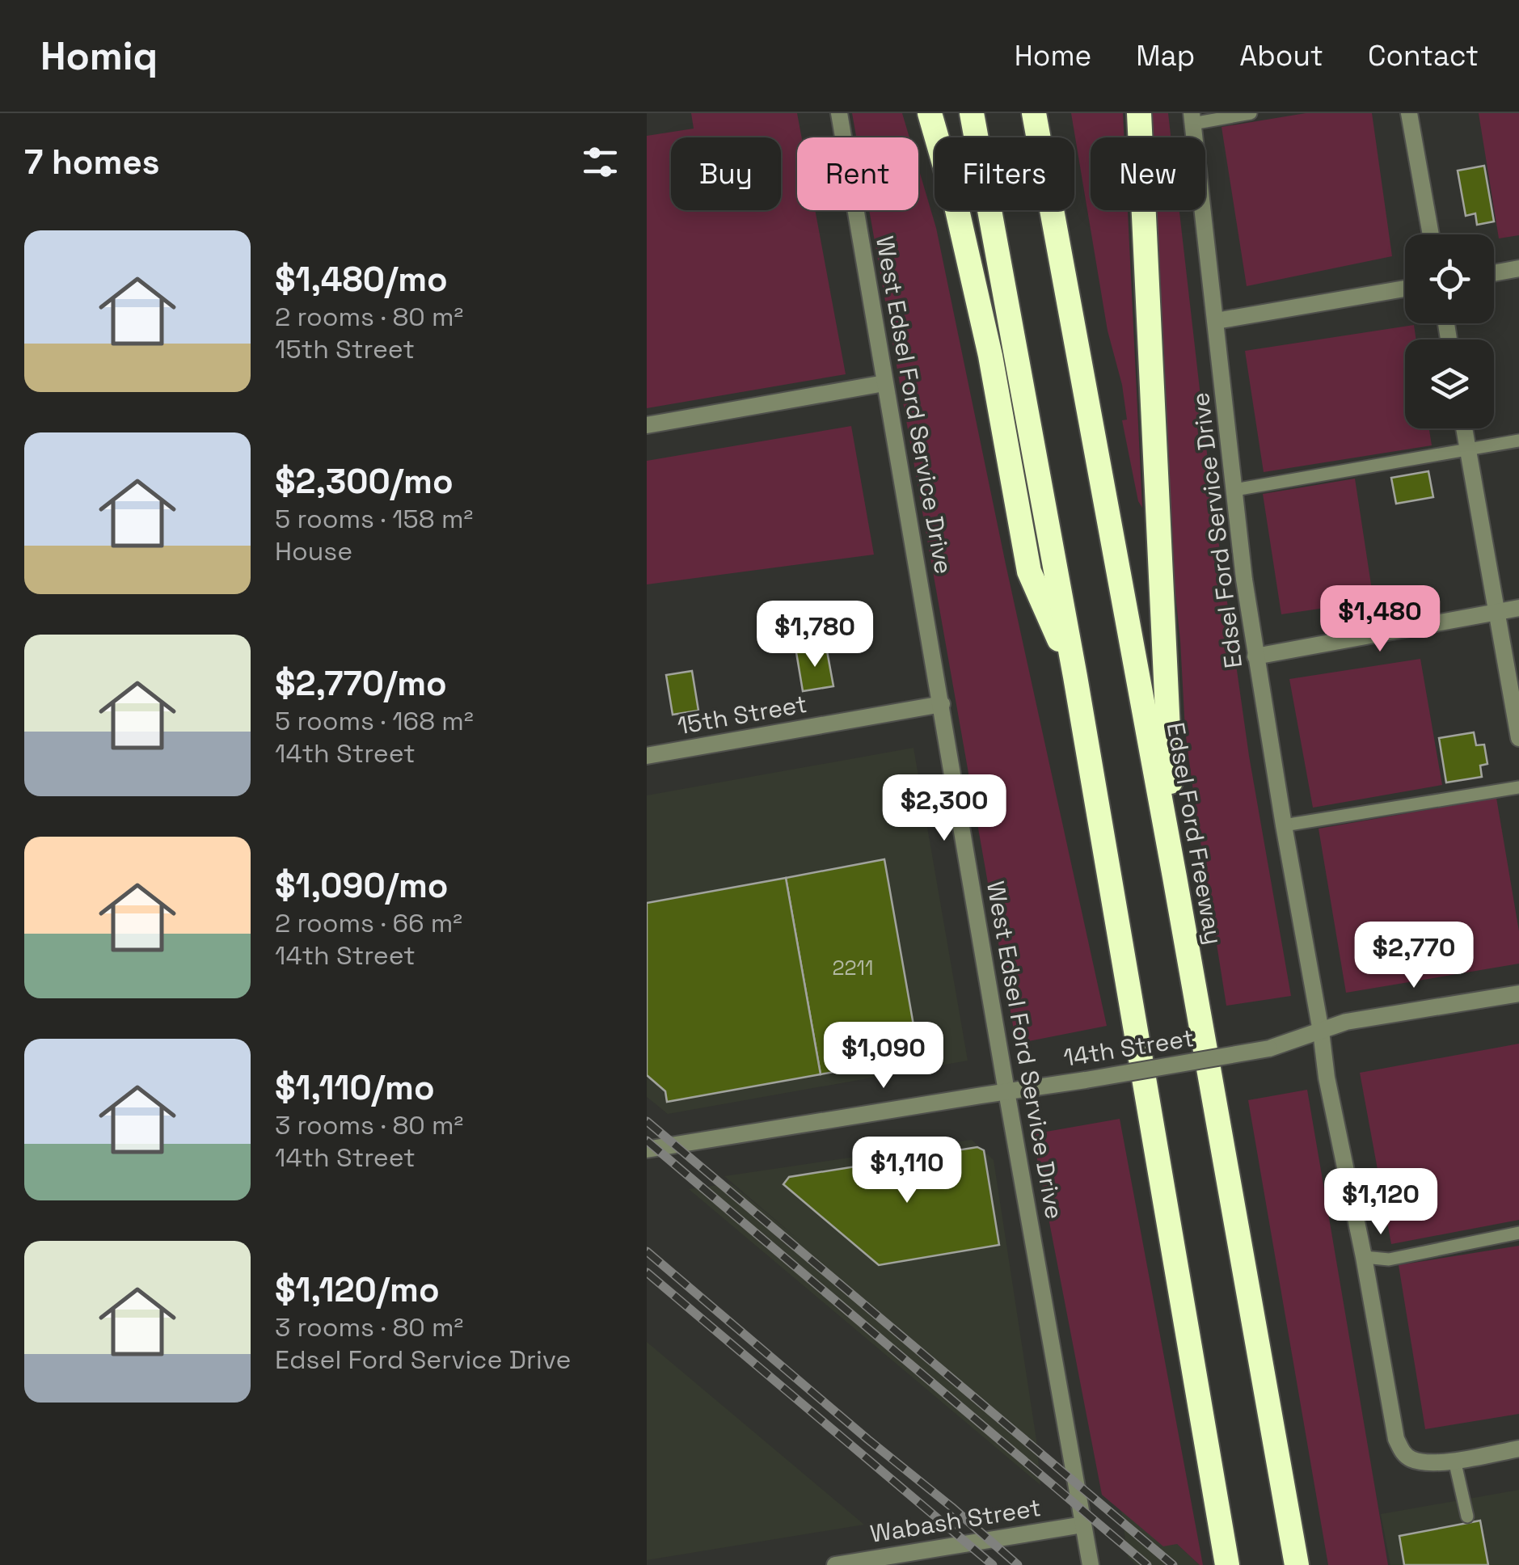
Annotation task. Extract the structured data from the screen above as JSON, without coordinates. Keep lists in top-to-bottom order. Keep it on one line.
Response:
{"streets":{"highway":["Edsel Ford Freeway"],"street":["West Edsel Ford Service Drive","Edsel Ford Service Drive","15th Street","14th Street","Wabash Street"]},"crossings":[["West Edsel Ford Service Drive","15th Street"],["West Edsel Ford Service Drive","14th Street"],["West Edsel Ford Service Drive","Wabash Street"],["Edsel Ford Service Drive","14th Street"]],"house_numbers":["2211"],"page":{"header":"Homiq","nav":["Home","Map","About","Contact"],"heading":"7 homes","chip":["Buy","Rent","Filters","New"],"list":[{"name":"$1,480/mo","note":"2 rooms · 80 m² · 15th Street"},{"name":"$2,300/mo","note":"5 rooms · 158 m² · House"},{"name":"$2,770/mo","note":"5 rooms · 168 m² · 14th Street"},{"name":"$1,090/mo","note":"2 rooms · 66 m² · 14th Street"},{"name":"$1,110/mo","note":"3 rooms · 80 m² · 14th Street"},{"name":"$1,120/mo","note":"3 rooms · 80 m² · Edsel Ford Service Drive"}],"price":["$1,480","$1,780","$2,300","$2,770","$1,090","$1,110","$1,120"]}}
